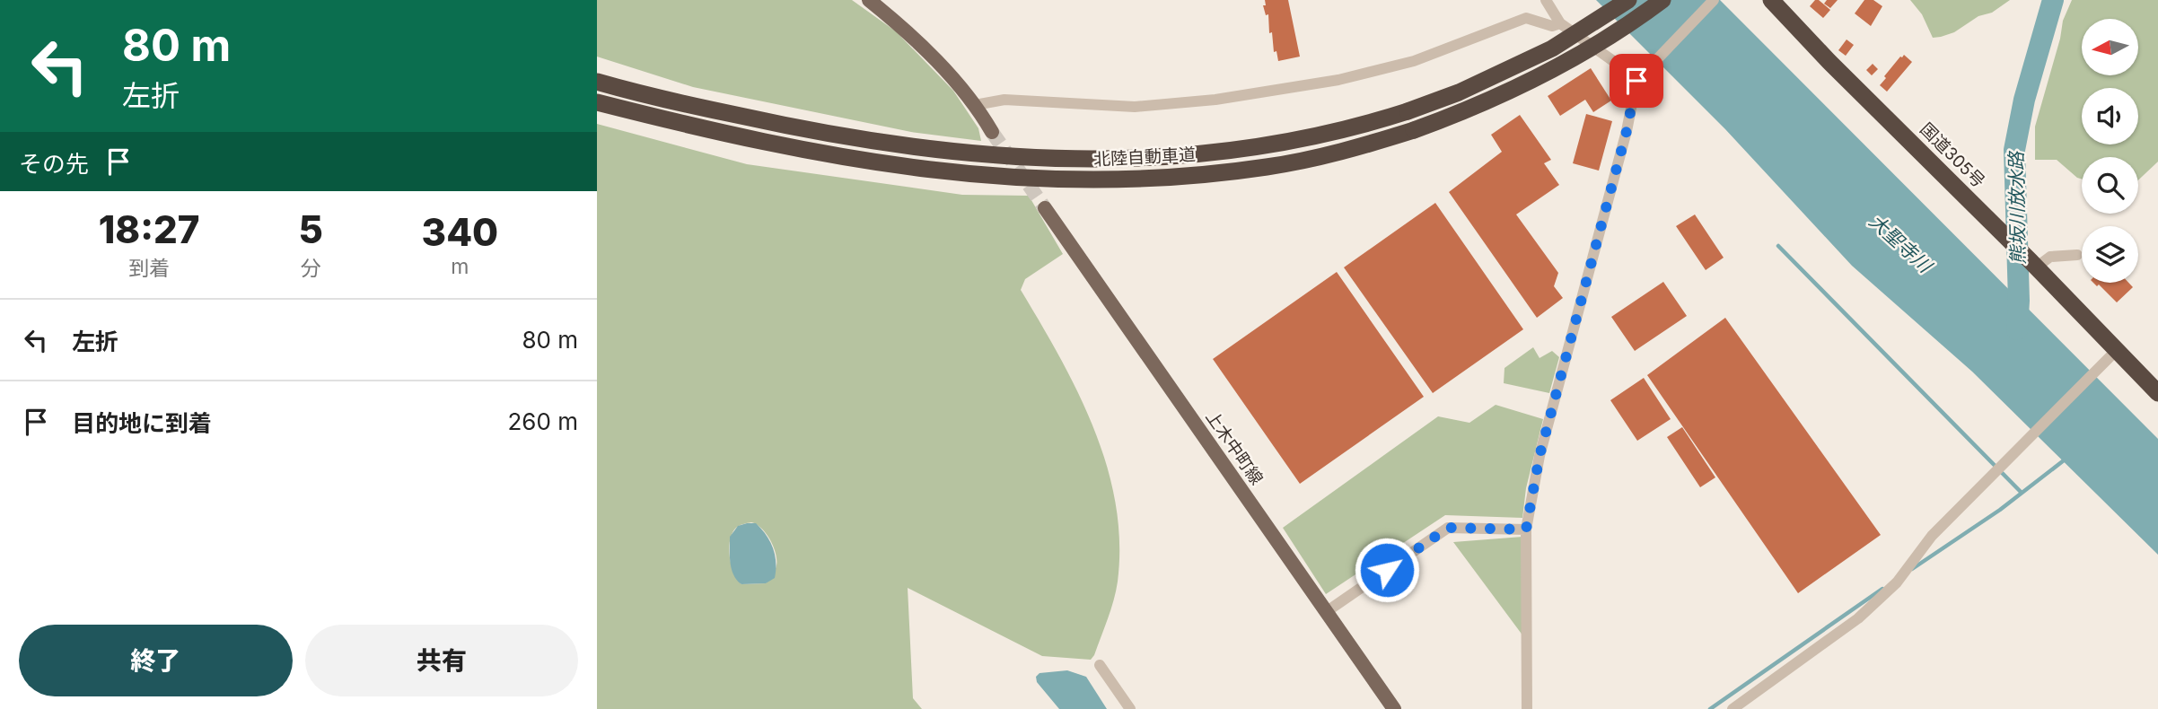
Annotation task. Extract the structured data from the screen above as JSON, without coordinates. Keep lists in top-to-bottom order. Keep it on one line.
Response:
{"streets":{"highway":["国道305号","北陸自動車道"],"main road":["上木中町線"]},"water":["熊坂川放水路","大聖寺川"],"north":"left","page":{"turn":["80 m","左折"],"then":"その先","eta":["18:27","到着","5","分","340","m"],"list":[{"name":"左折","value":"80 m"},{"name":"目的地に到着","value":"260 m"}],"buttons":["終了","共有"]}}
